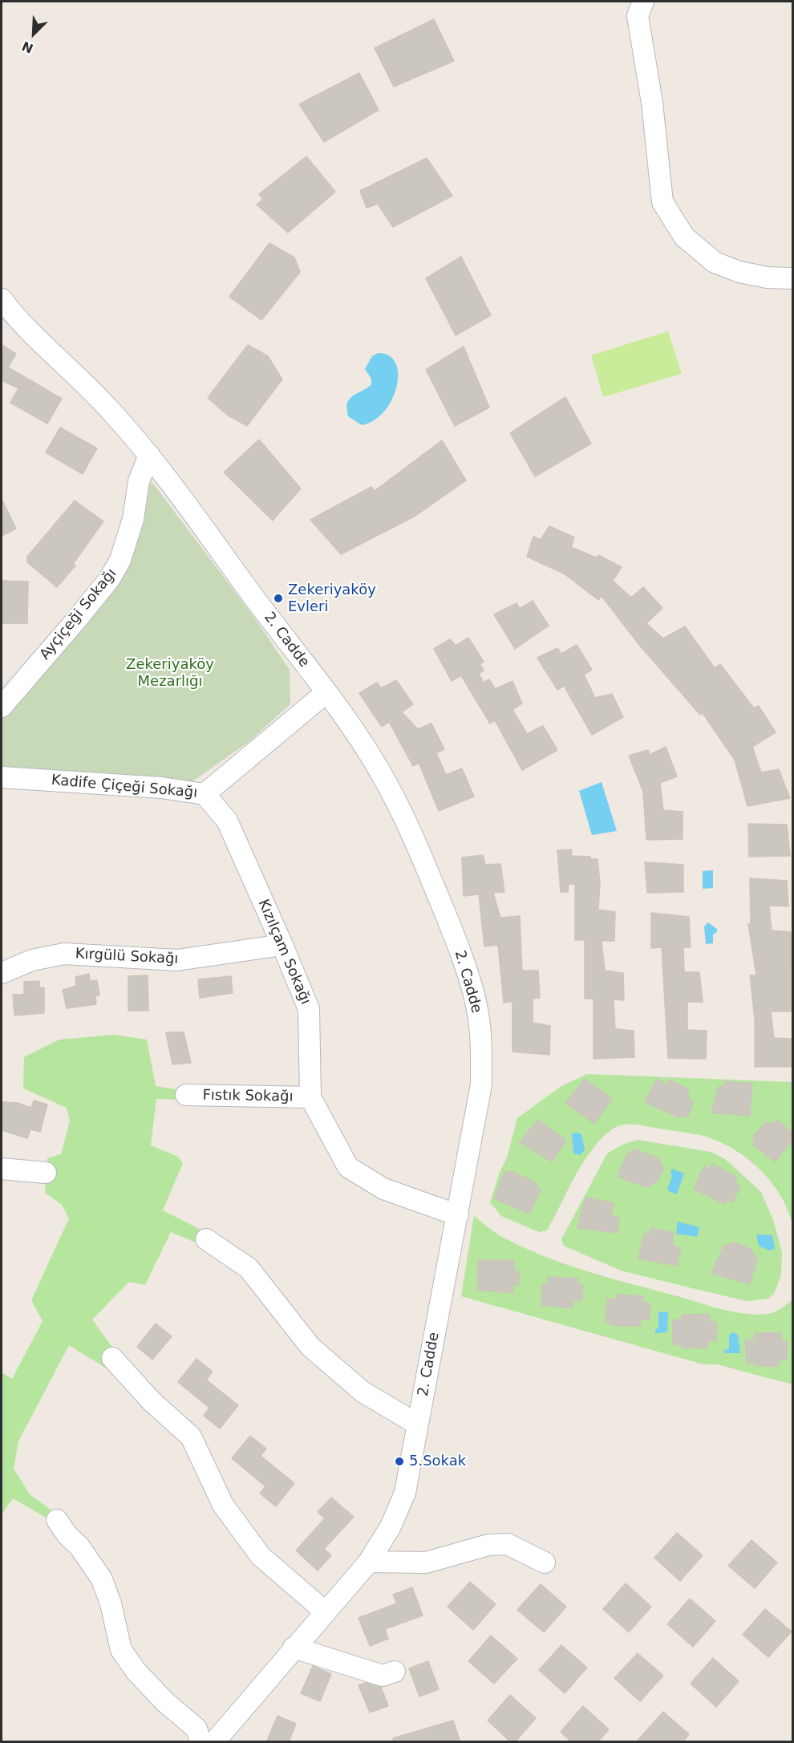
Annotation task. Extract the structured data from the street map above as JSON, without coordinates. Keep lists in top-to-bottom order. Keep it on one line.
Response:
{"streets":{"street":["Ayçiçeği Sokağı","2. Cadde","Kadife Çiçeği Sokağı","Kızılçam Sokağı","Kırgülü Sokağı","Fıstık Sokağı"]},"crossings":[["Ayçiçeği Sokağı","2. Cadde"],["2. Cadde","Kadife Çiçeği Sokağı"],["2. Cadde","Kızılçam Sokağı"],["Kadife Çiçeği Sokağı","Kızılçam Sokağı"],["Kızılçam Sokağı","Kırgülü Sokağı"],["Kızılçam Sokağı","Fıstık Sokağı"]],"parks":["Zekeriyaköy Mezarlığı"],"places":["Zekeriyaköy Evleri","5.Sokak"],"north":"bottom left"}
